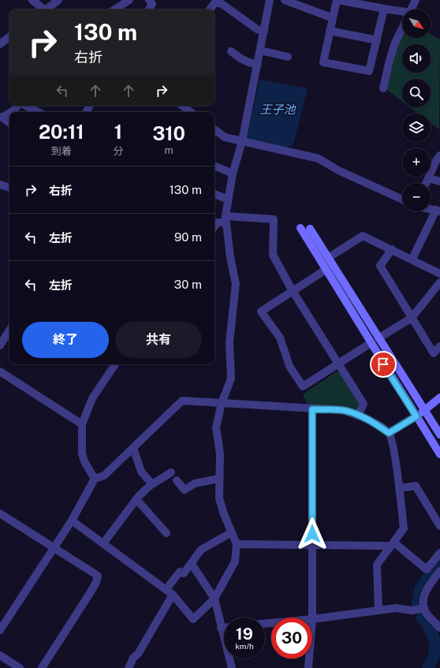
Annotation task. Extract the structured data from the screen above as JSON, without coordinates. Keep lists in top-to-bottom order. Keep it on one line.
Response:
{"water":["王子池"],"north":"bottom right","page":{"map_buttons":["+","−"],"turn":["130 m","右折"],"eta":["20:11","到着","1","分","310","m"],"list":[{"name":"右折","value":"130 m"},{"name":"左折","value":"90 m"},{"name":"左折","value":"30 m"}],"buttons":["終了","共有"],"speed":"19 km/h","limit":"30"}}
